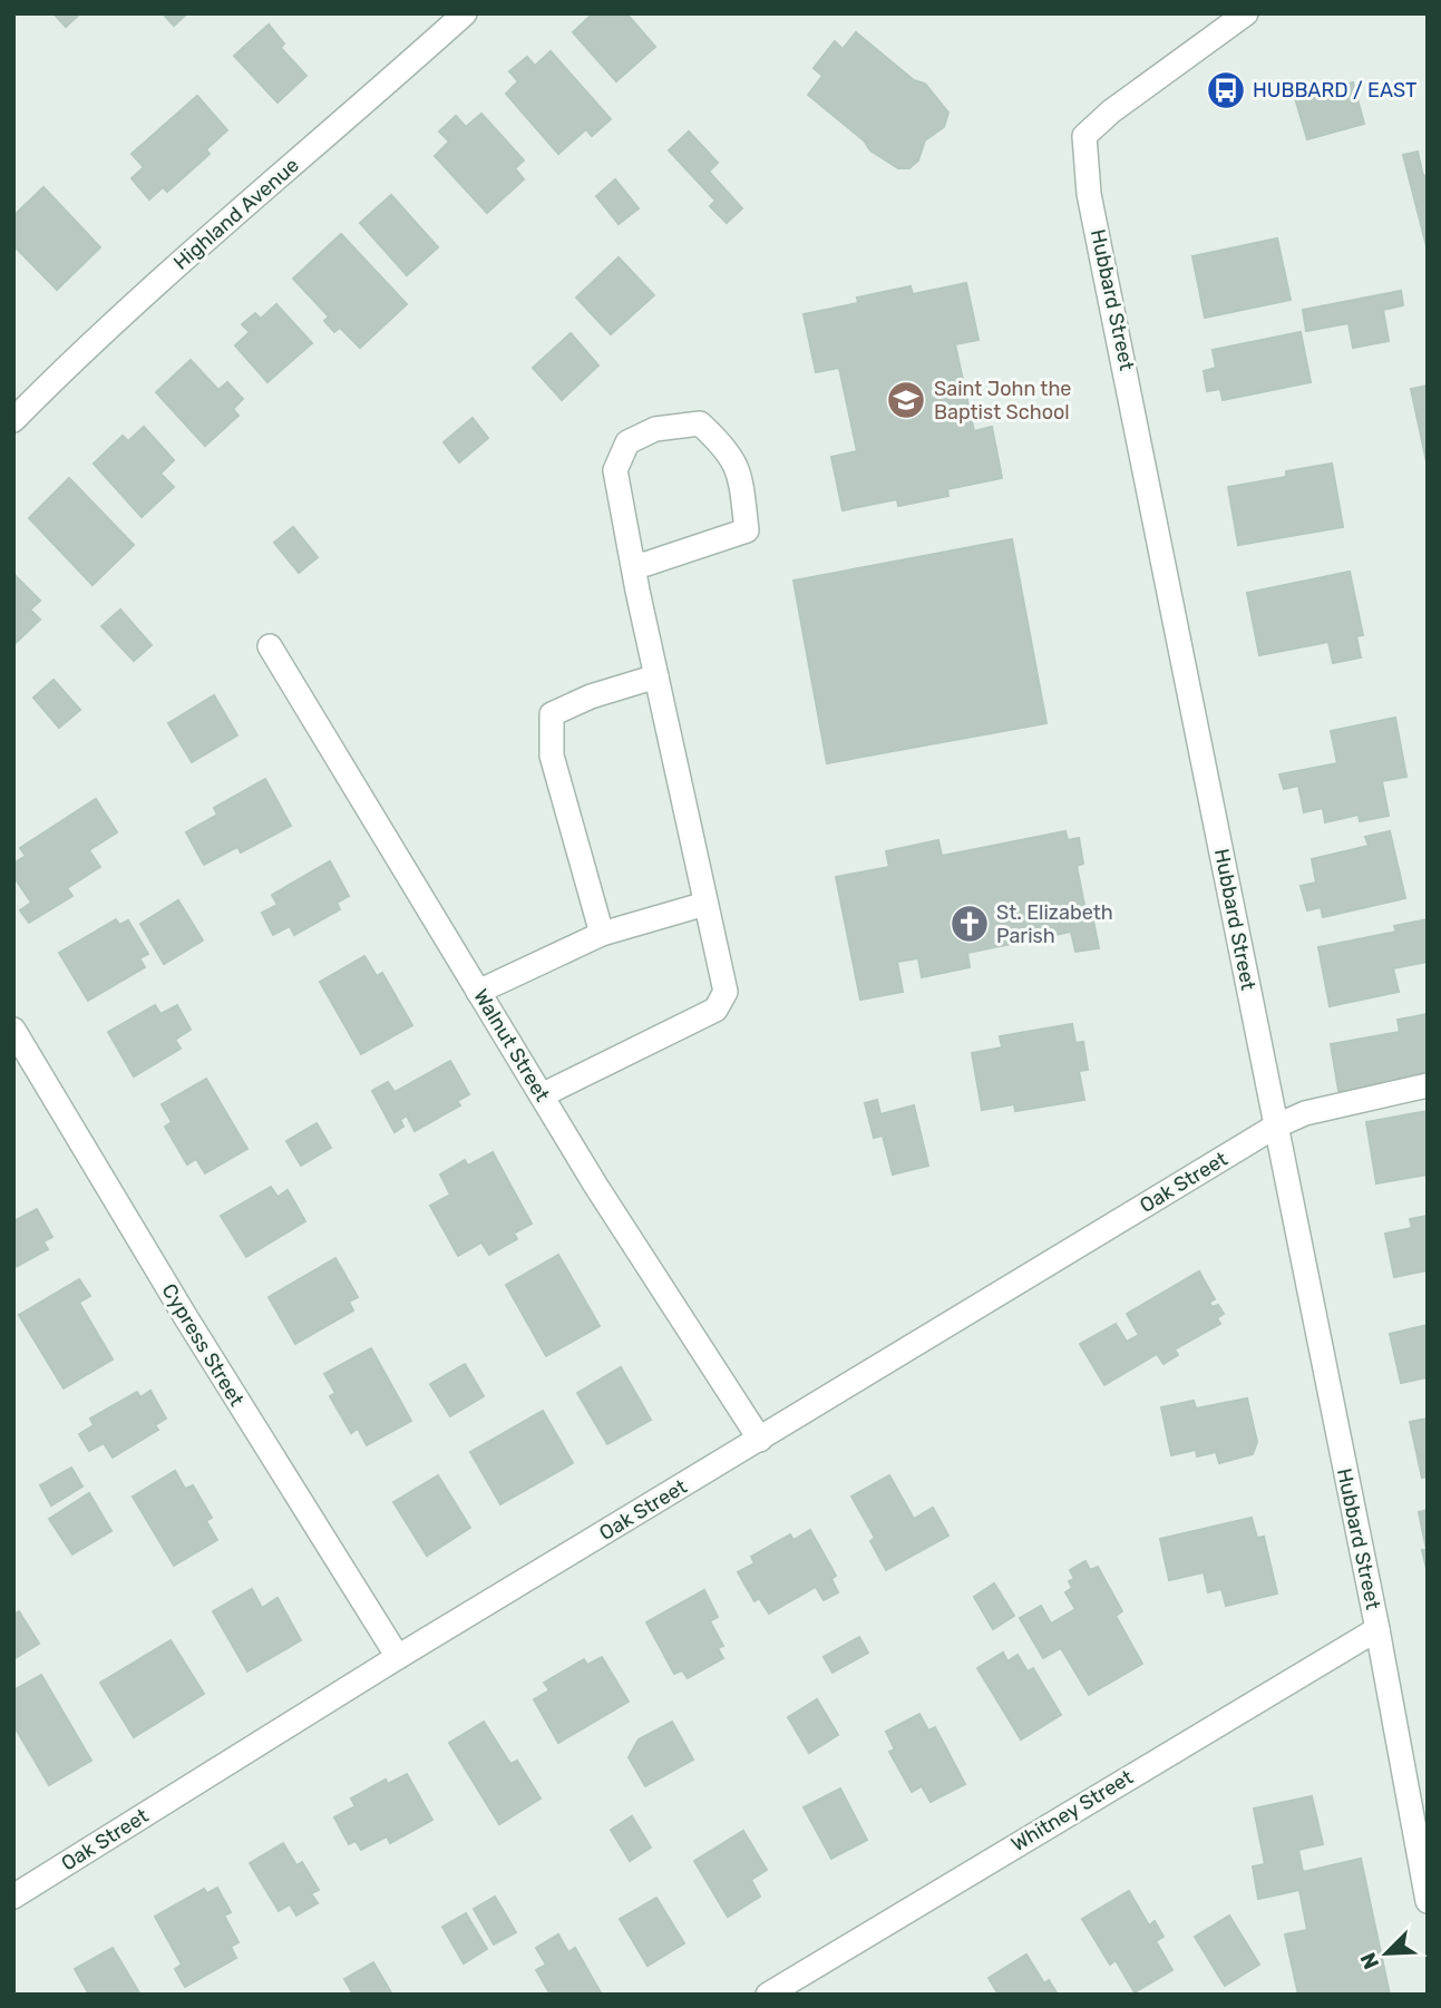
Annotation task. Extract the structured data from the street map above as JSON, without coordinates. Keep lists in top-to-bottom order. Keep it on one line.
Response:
{"streets":{"street":["Highland Avenue","Hubbard Street","Walnut Street","Oak Street","Cypress Street","Whitney Street"]},"crossings":[["Hubbard Street","Oak Street"],["Hubbard Street","Whitney Street"],["Walnut Street","Oak Street"],["Oak Street","Cypress Street"]],"places":{"bus stop":["HUBBARD / EAST"],"school or university":["Saint John the Baptist School"],"church":["St. Elizabeth Parish"]},"north":"bottom left"}
